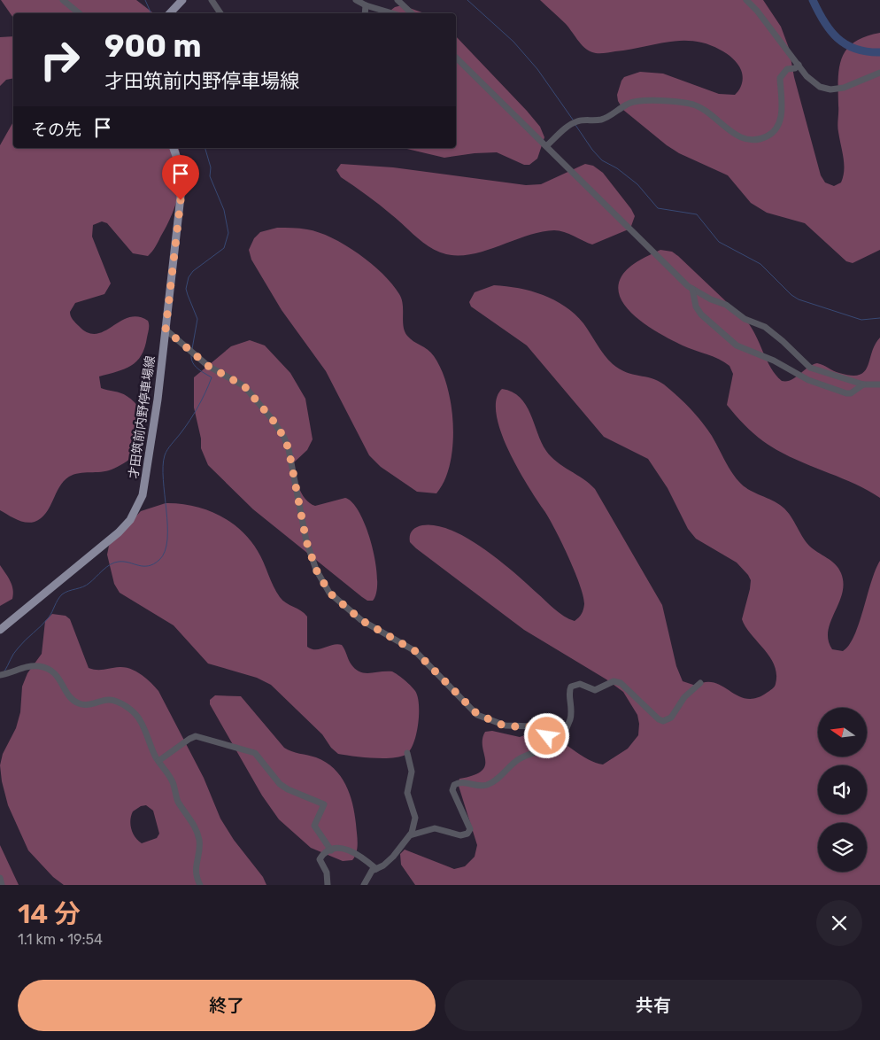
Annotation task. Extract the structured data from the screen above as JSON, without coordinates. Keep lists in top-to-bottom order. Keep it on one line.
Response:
{"streets":{"main road":["才田筑前内野停車場線"]},"north":"left","page":{"turn":["900 m","才田筑前内野停車場線"],"then":"その先","heading":["14 分","1.1 km · 19:54"],"buttons":["終了","共有"]}}
